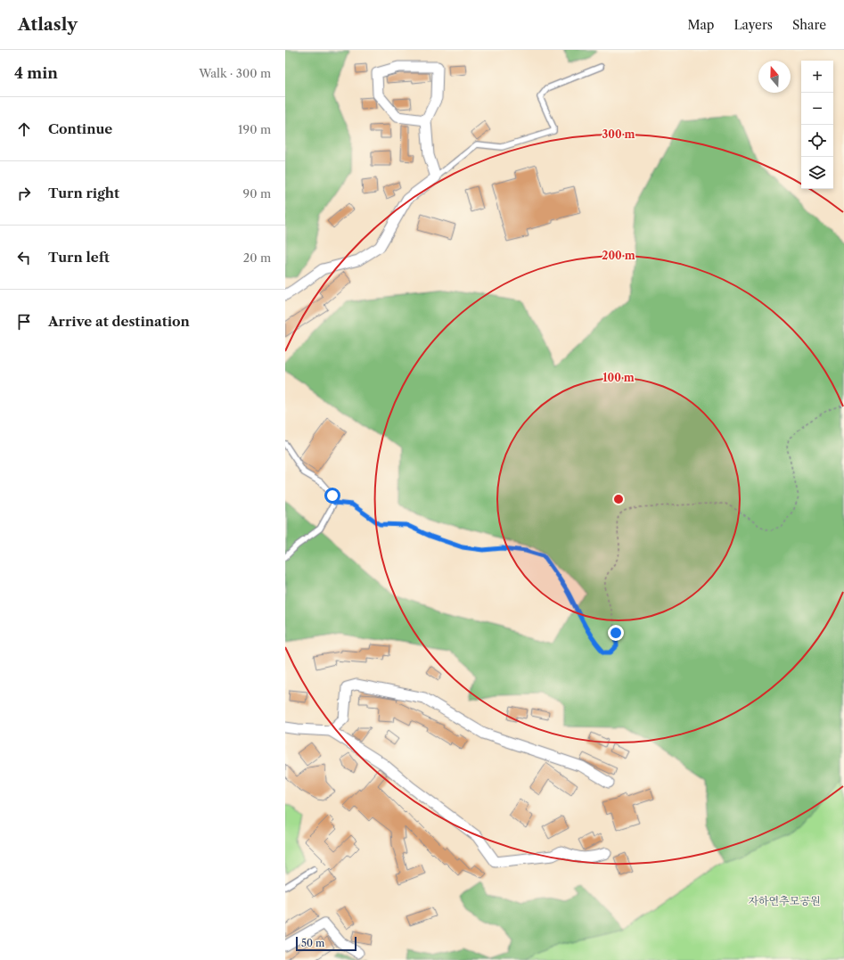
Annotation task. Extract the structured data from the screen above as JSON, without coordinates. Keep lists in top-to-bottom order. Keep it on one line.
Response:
{"parks":["자하연추모공원"],"scale_bar":"50 m","north":"top","page":{"header":"Atlasly","nav":["Map","Layers","Share"],"heading":["4 min","Walk · 300 m"],"map_buttons":["+","−"],"list":[["Continue","190 m"],["Turn right","90 m"],["Turn left","20 m"],"Arrive at destination"],"scale":"50 m"},"rings":["300 m","200 m","100 m"]}
